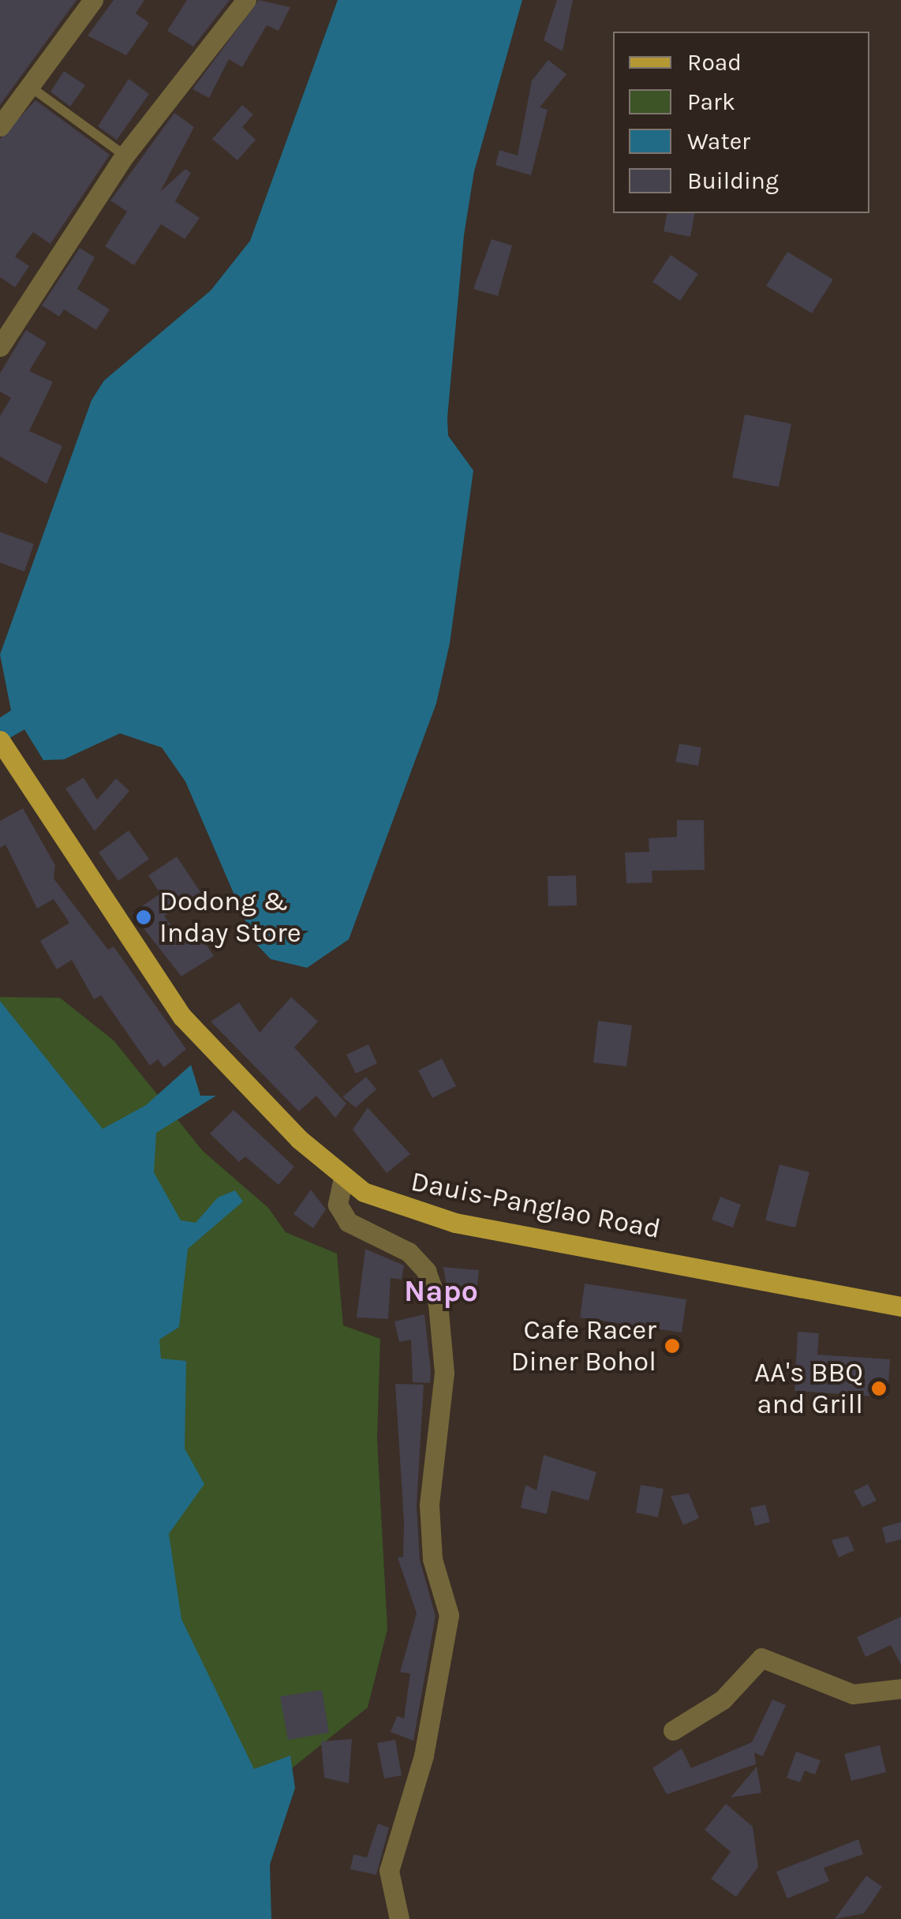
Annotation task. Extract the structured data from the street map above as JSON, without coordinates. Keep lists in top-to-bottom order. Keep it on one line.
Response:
{"streets":{"main road":["Dauis-Panglao Road"]},"districts":["Napo"],"places":["Dodong & Inday Store","Cafe Racer Diner Bohol","AA's BBQ and Grill"],"legend":["Road","Park","Water","Building"]}
